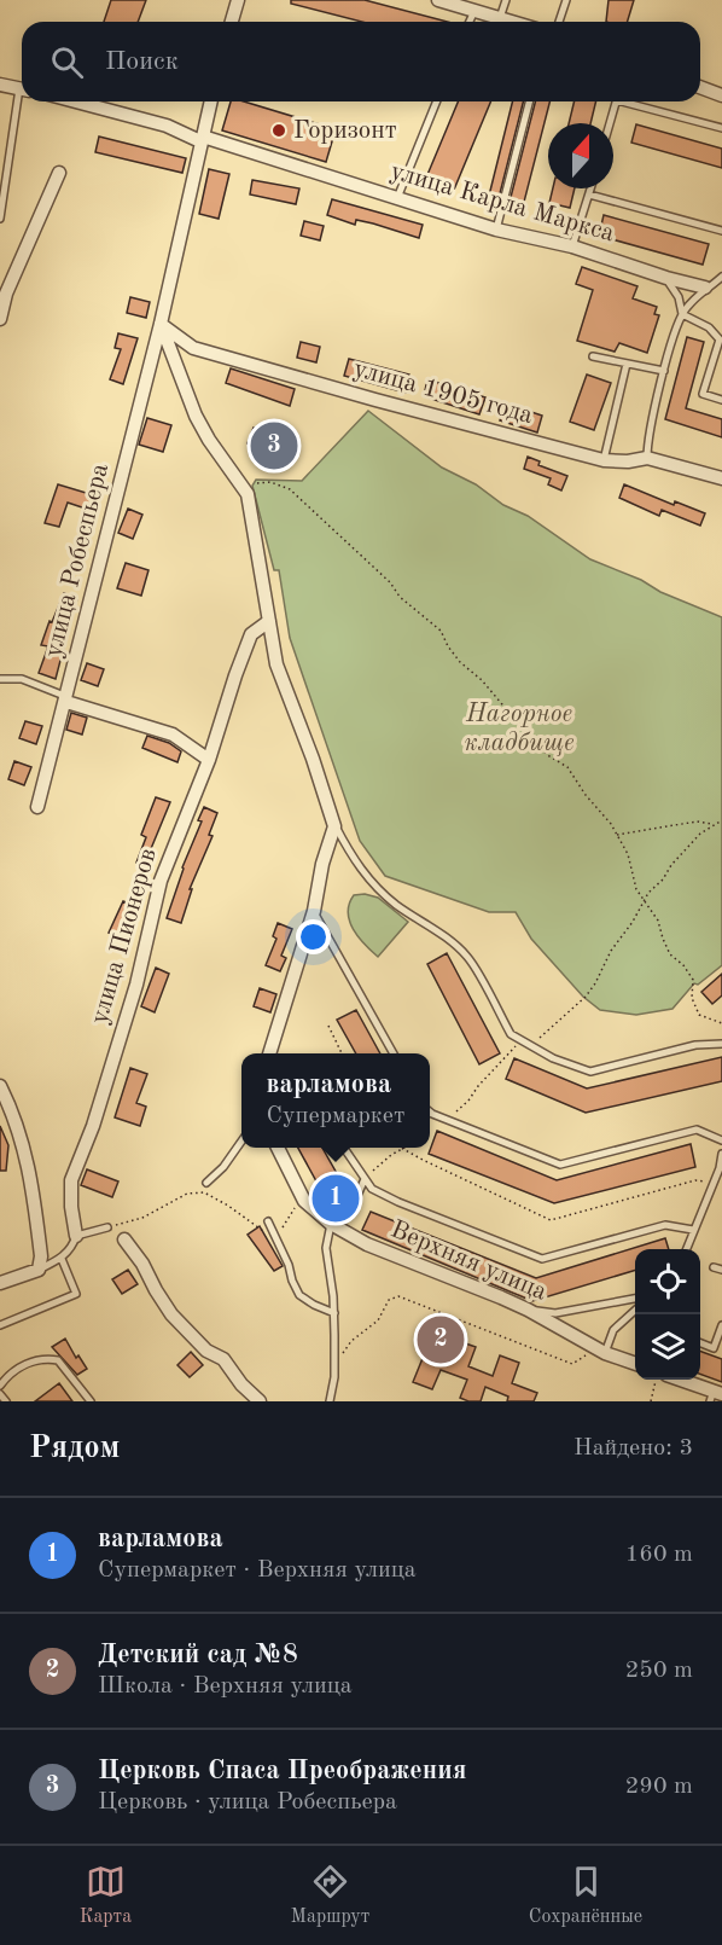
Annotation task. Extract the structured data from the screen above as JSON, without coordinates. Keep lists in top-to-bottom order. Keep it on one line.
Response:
{"streets":{"street":["улица Карла Маркса","улица 1905 года","улица Робеспьера","улица Пионеров","Верхняя улица"]},"crossings":[["улица Карла Маркса","улица Робеспьера"],["улица 1905 года","улица Робеспьера"]],"parks":["Нагорное кладбище"],"places":["Горизонт"],"north":"top","page":{"search":"Поиск","pins":["3","1","2"],"popup":["варламова","Супермаркет"],"heading":["Рядом","Найдено: 3"],"list":[{"mark":"1","name":"варламова","note":"Супермаркет · Верхняя улица","value":"160 m"},{"mark":"2","name":"Детский сад №8","note":"Школа · Верхняя улица","value":"250 m"},{"mark":"3","name":"Церковь Спаса Преображения","note":"Церковь · улица Робеспьера","value":"290 m"}],"nav":["Карта","Маршрут","Сохранённые"]}}
